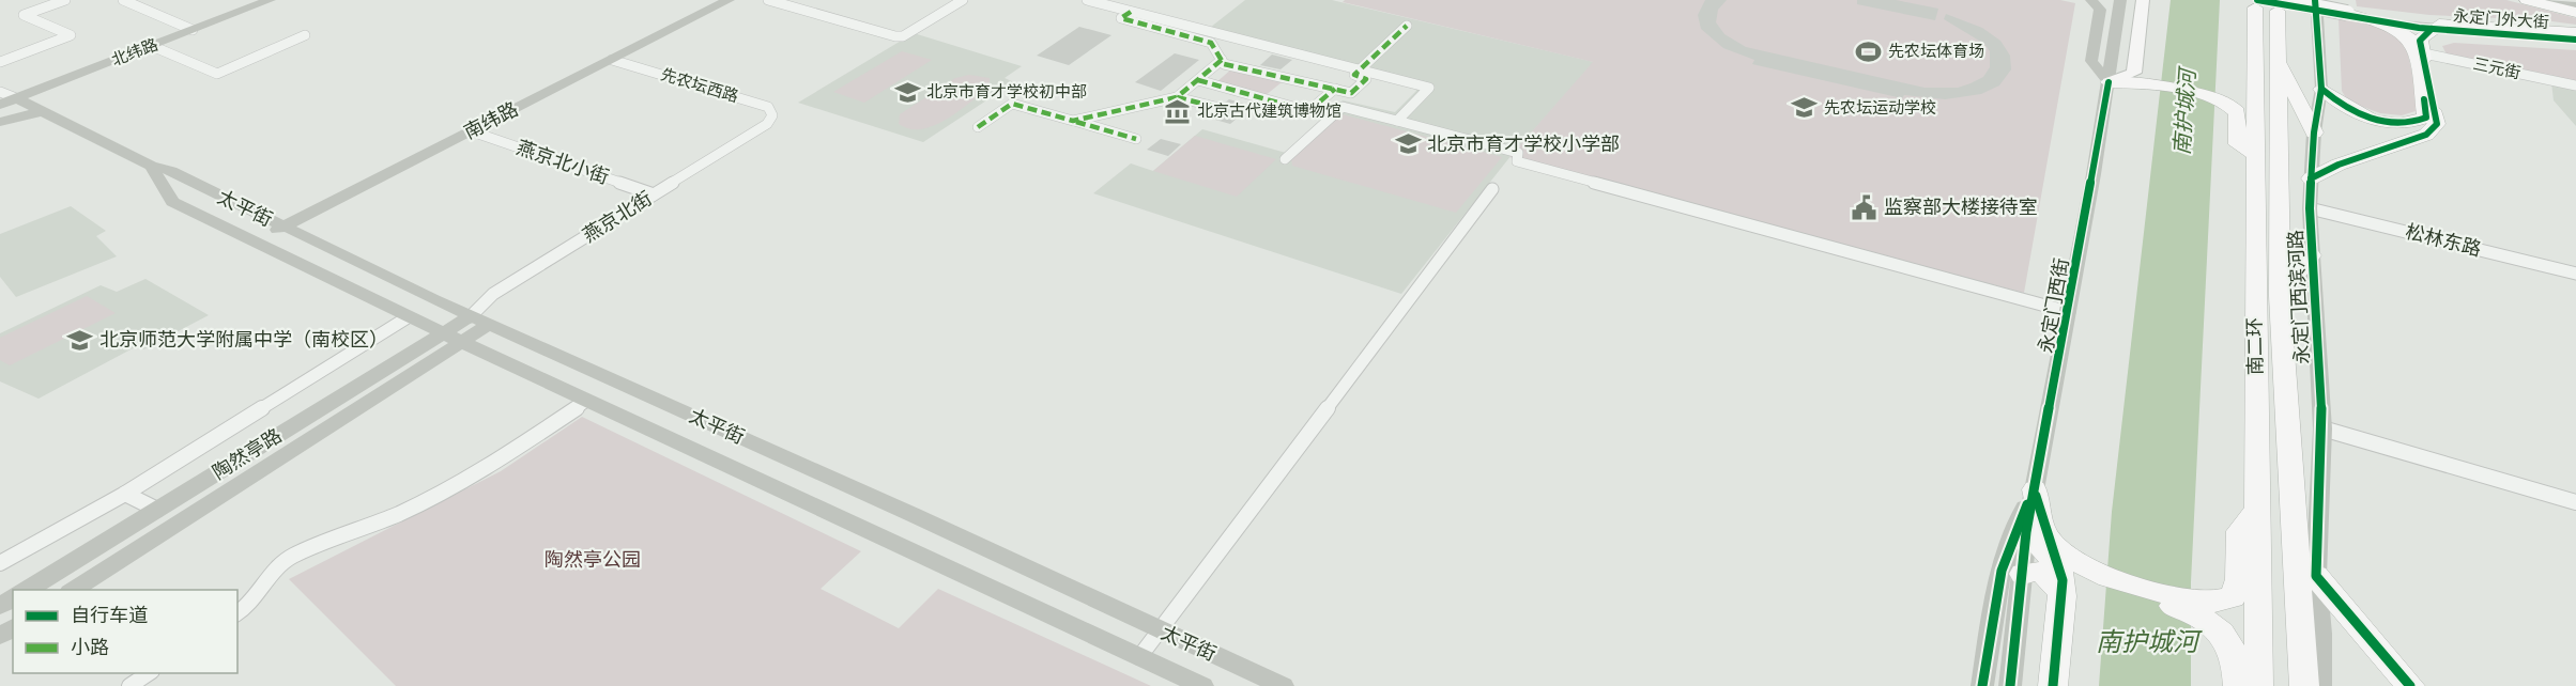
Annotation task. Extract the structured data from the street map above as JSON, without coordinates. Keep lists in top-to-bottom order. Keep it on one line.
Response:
{"streets":{"highway":["永定门外大街","南二环"],"street":["北纬路","三元街","先农坛西路","南纬路","燕京北小街","太平街","燕京北街","松林东路","永定门西滨河路","永定门西街","陶然亭路"]},"crossings":[["北纬路","太平街"],["先农坛西路","南纬路"],["先农坛西路","燕京北街"],["南纬路","燕京北小街"],["南纬路","太平街"],["燕京北小街","燕京北街"],["太平街","燕京北街"],["太平街","陶然亭路"],["燕京北街","陶然亭路"],["松林东路","永定门西滨河路"]],"water":["南护城河"],"parks":["陶然亭公园"],"places":{"sports":["先农坛体育场"],"school or university":["北京市育才学校初中部","先农坛运动学校","北京市育才学校小学部","北京师范大学附属中学（南校区）"],"museum":["北京古代建筑博物馆"],"public building":["监察部大楼接待室"]},"legend":["自行车道","小路"]}
